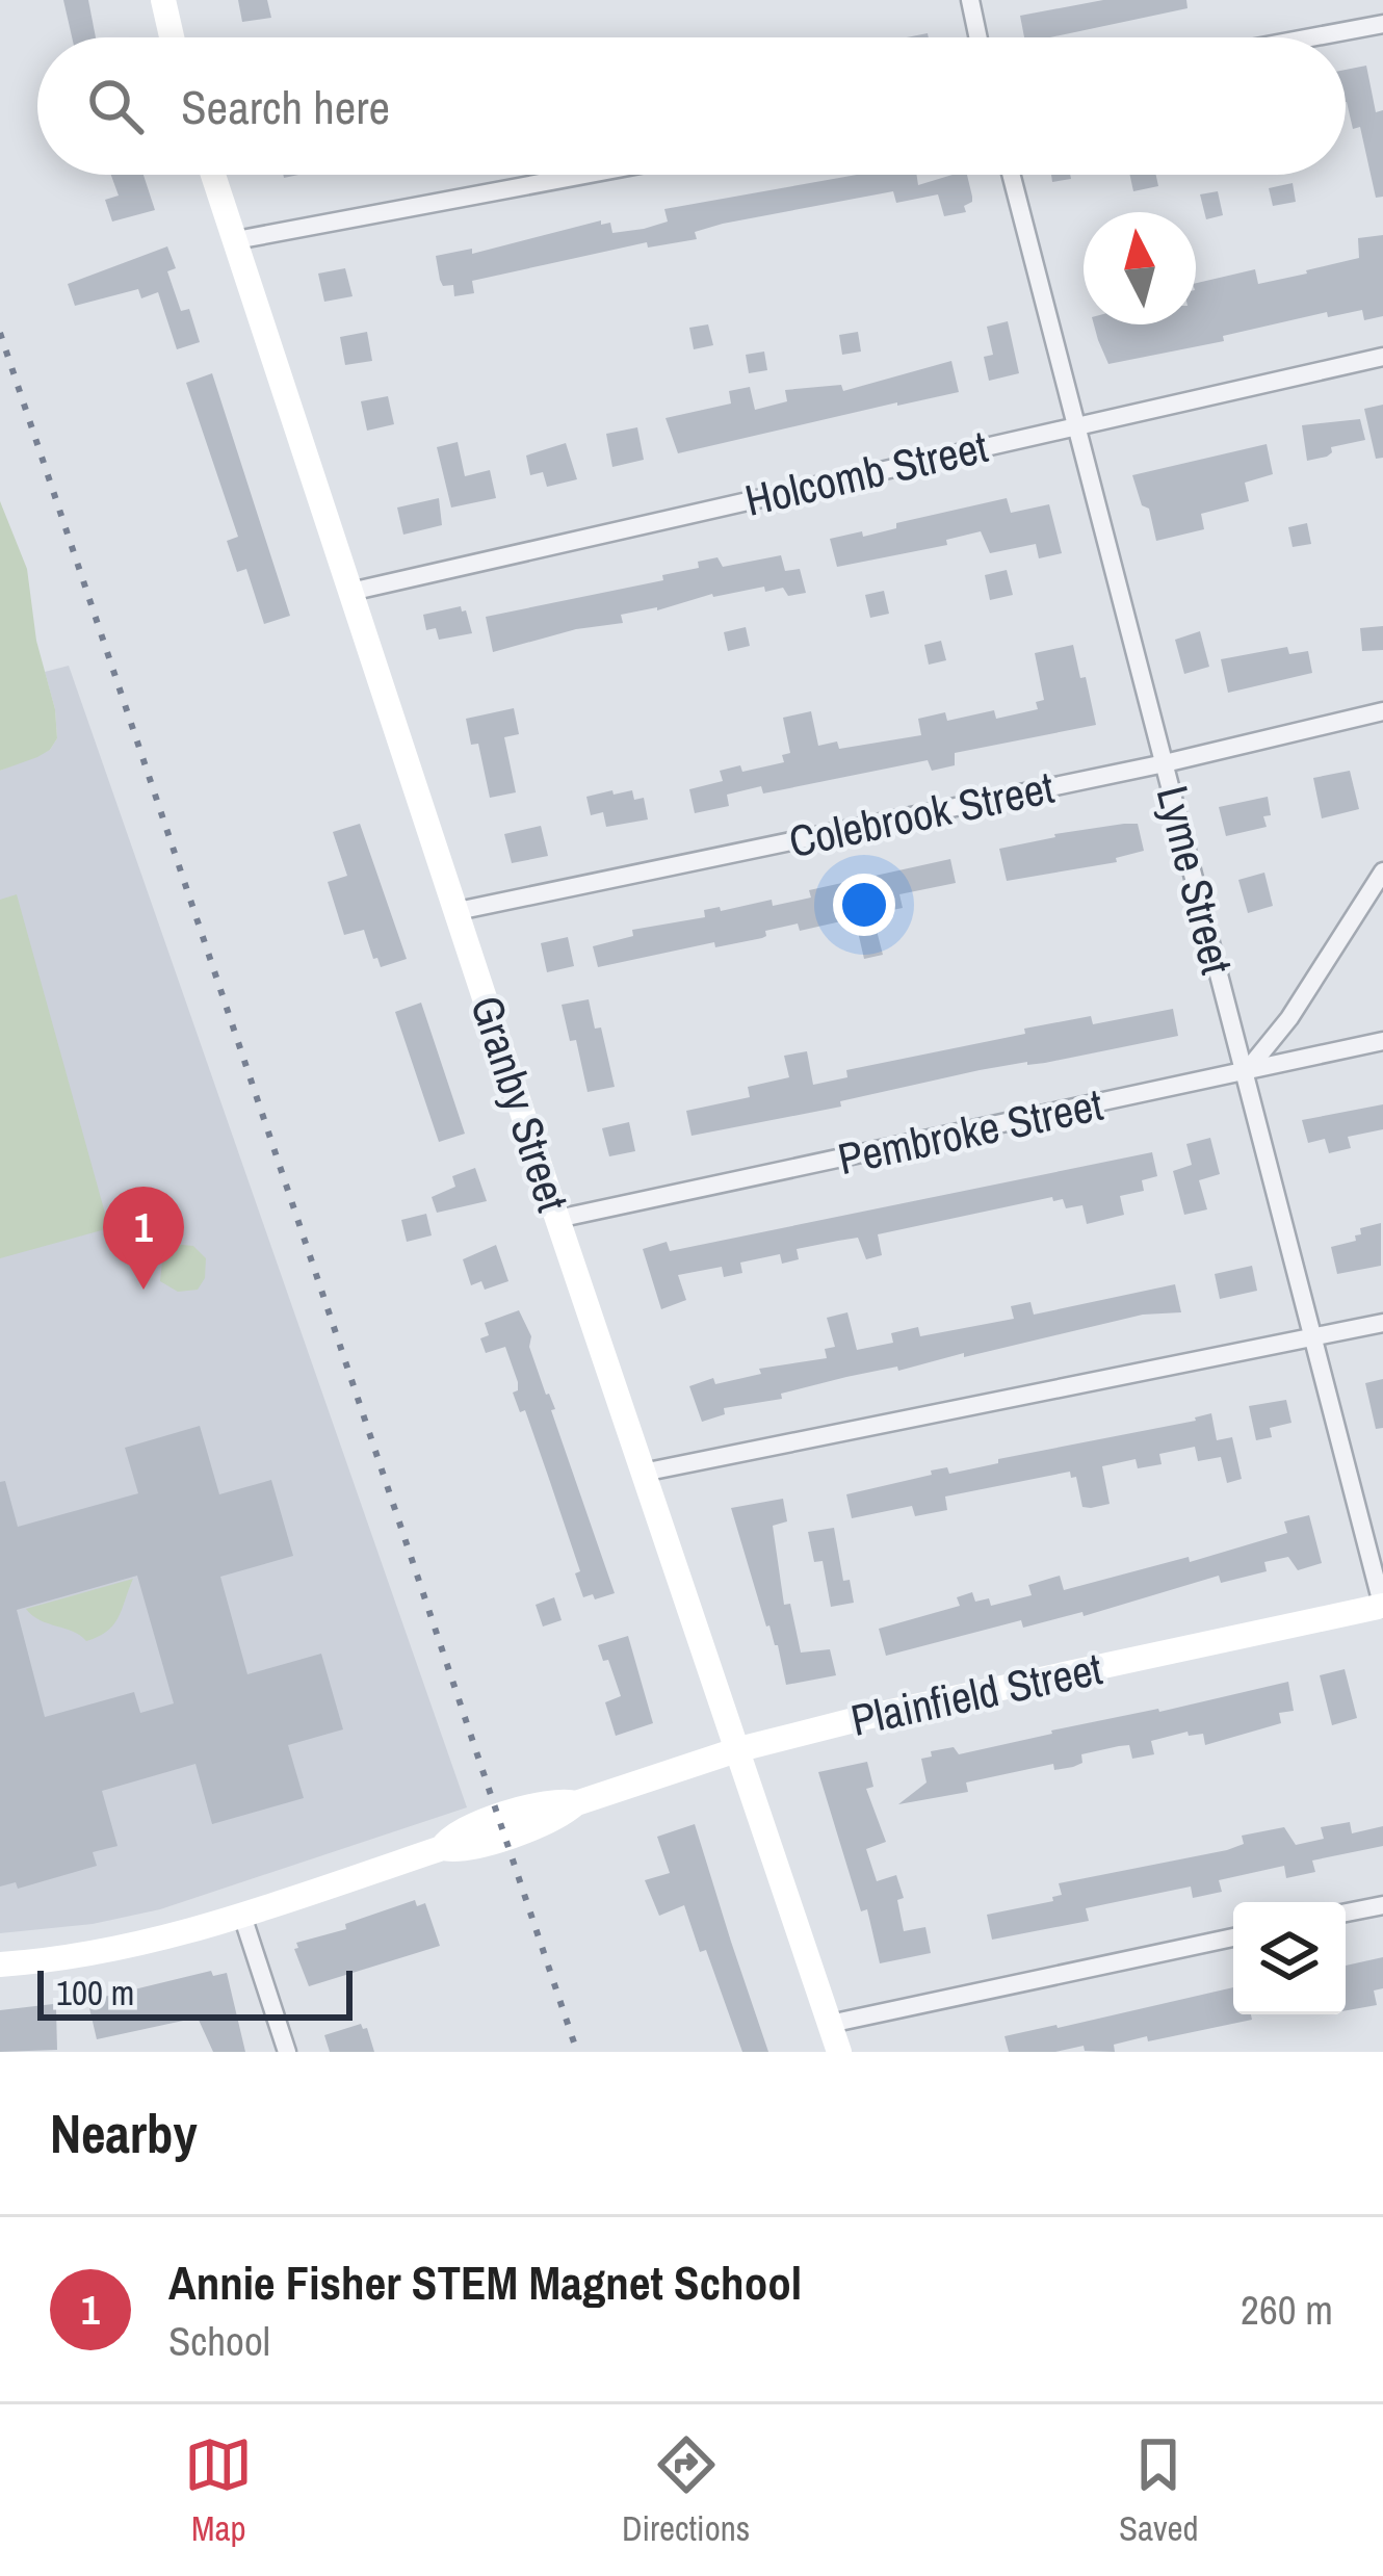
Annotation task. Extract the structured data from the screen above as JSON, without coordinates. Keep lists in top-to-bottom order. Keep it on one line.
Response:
{"streets":{"main road":["Granby Street","Plainfield Street"],"street":["Holcomb Street","Colebrook Street","Lyme Street","Pembroke Street"]},"crossings":[["Holcomb Street","Lyme Street"],["Holcomb Street","Granby Street"],["Colebrook Street","Lyme Street"],["Colebrook Street","Granby Street"],["Lyme Street","Pembroke Street"],["Lyme Street","Plainfield Street"],["Granby Street","Pembroke Street"],["Granby Street","Plainfield Street"]],"scale_bar":"100 m","north":"top","page":{"search":"Search here","pins":"1","scale":"100 m","heading":"Nearby","list":[{"mark":"1","name":"Annie Fisher STEM Magnet School","note":"School","value":"260 m"}],"nav":["Map","Directions","Saved"]}}
